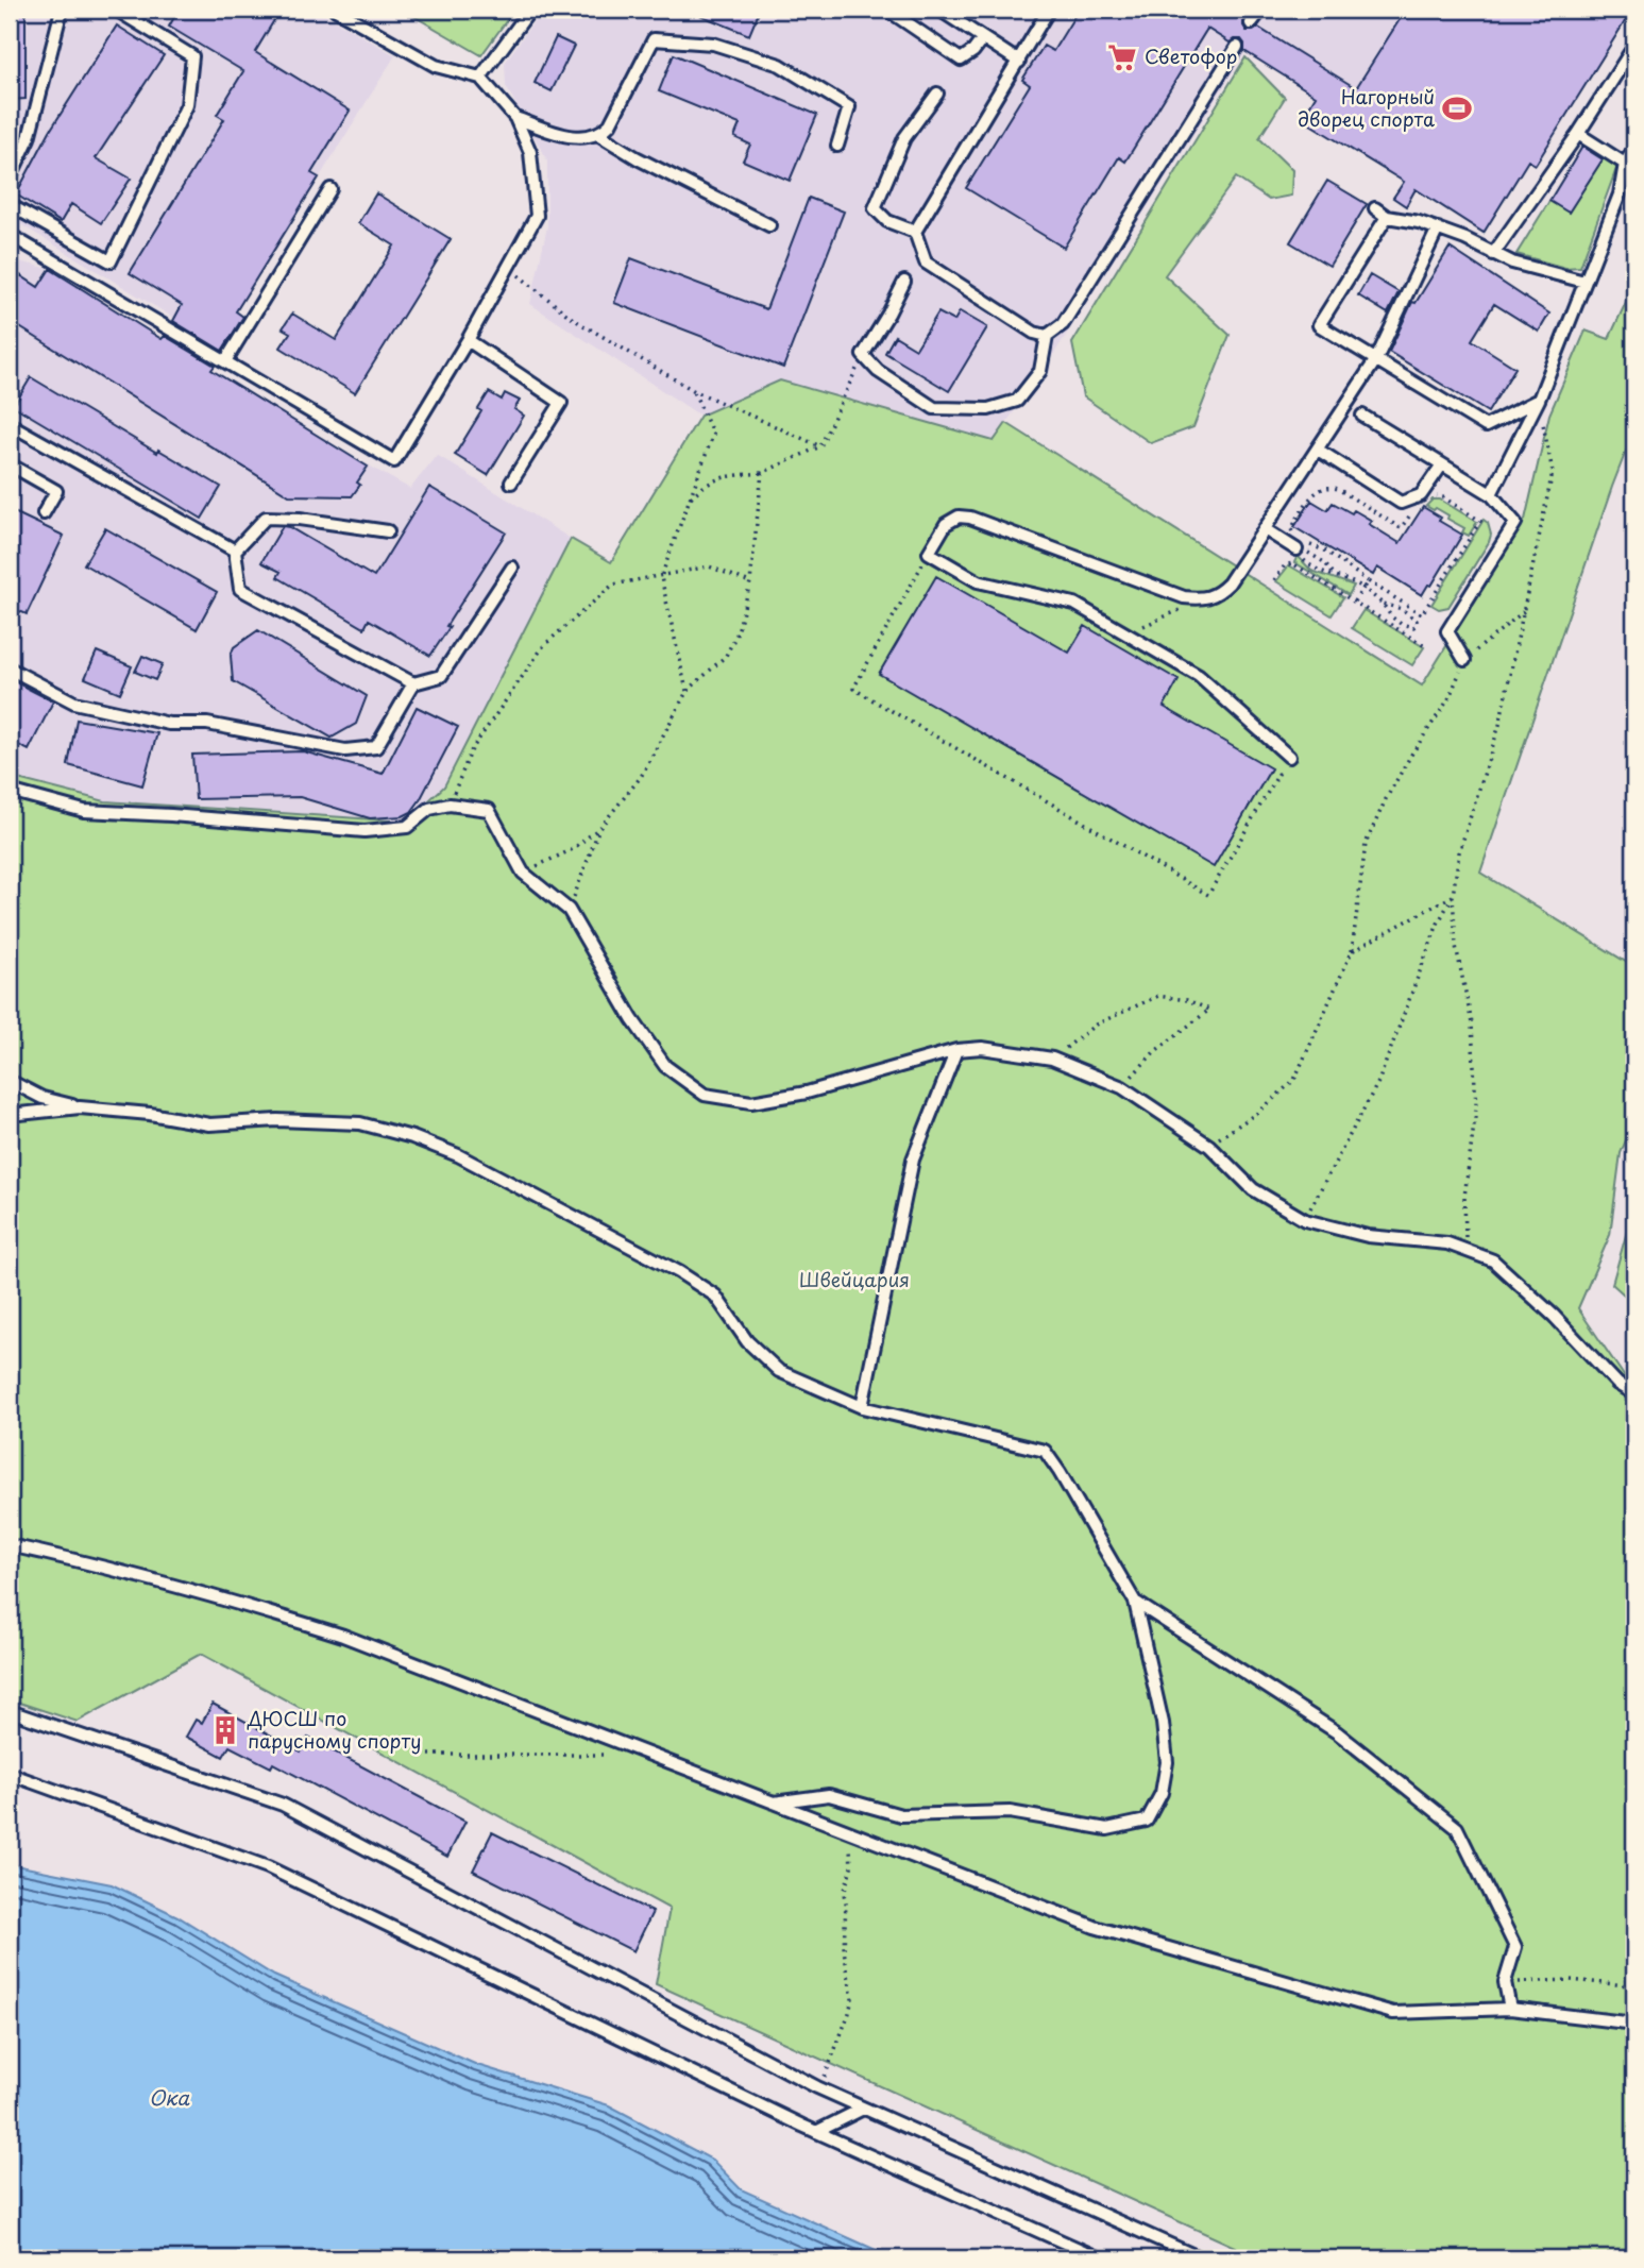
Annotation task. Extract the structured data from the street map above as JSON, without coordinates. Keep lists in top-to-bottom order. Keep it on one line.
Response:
{"water":["Ока"],"parks":["Швейцария"],"places":{"supermarket":["Светофор"],"sports":["Нагорный дворец спорта"],"building":["ДЮСШ по парусному спорту"]}}
